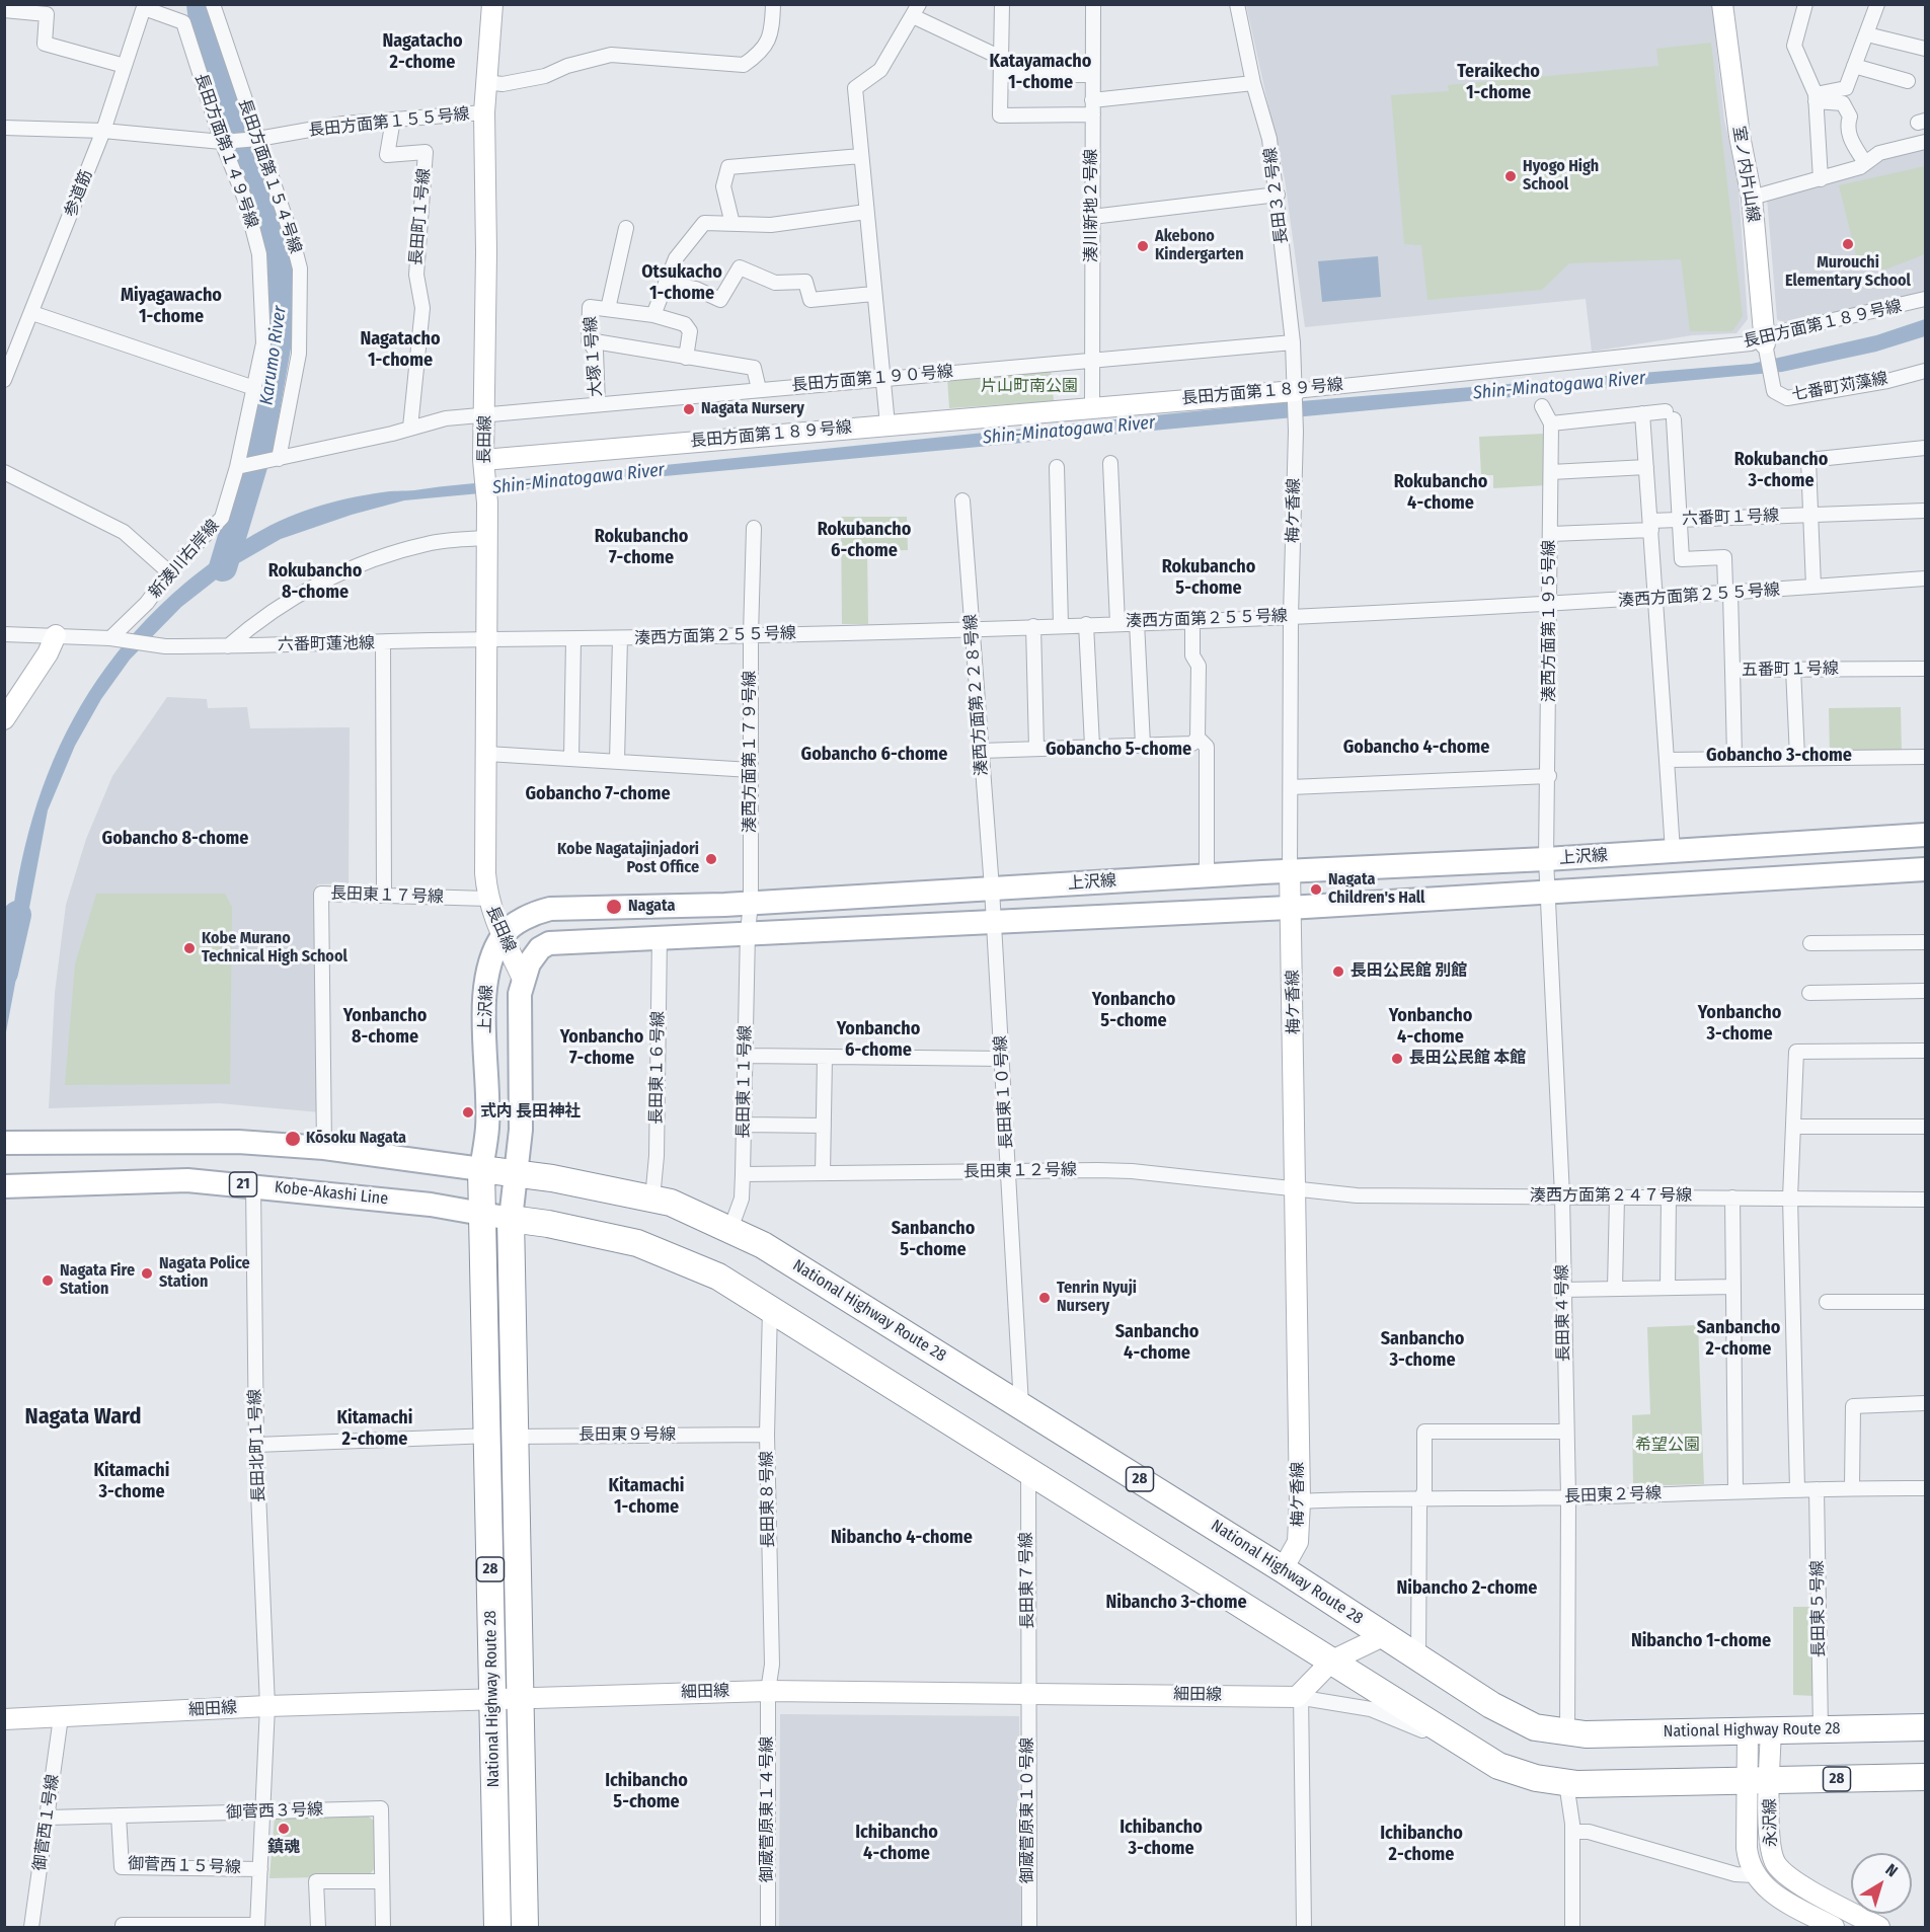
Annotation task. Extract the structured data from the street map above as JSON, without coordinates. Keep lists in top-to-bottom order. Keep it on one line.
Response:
{"streets":{"highway":["National Highway Route 28","28"],"main road":["上沢線","21","Kobe-Akashi Line"],"street":["長田方面第１５５号線","長田方面第１４９号線","室ノ内片山線","長田方面第１５４号線","参道筋","長田３２号線","湊川新地２号線","長田町１号線","長田方面第１８９号線","大塚１号線","長田方面第１９０号線","七番町苅藻線","長田線","梅ケ香線","六番町１号線","新湊川右岸線","湊西方面第２５５号線","湊西方面第１９５号線","六番町蓮池線","五番町１号線","湊西方面第２２８号線","湊西方面第１７９号線","長田東１７号線","長田東１６号線","長田東１１号線","長田東１０号線","長田東１２号線","湊西方面第２４７号線","長田東４号線","長田東９号線","長田北町１号線","長田東２号線","長田東８号線","長田東７号線","長田東５号線","細田線","御蔵菅原東１４号線","御蔵菅原東１０号線","御菅西３号線","御菅西１号線","永沢線","御菅西１５号線"]},"crossings":[["長田方面第１５５号線","長田方面第１４９号線"],["長田方面第１５５号線","長田方面第１５４号線"],["長田方面第１５５号線","長田町１号線"],["長田方面第１５５号線","長田線"],["長田方面第１４９号線","参道筋"],["長田方面第１４９号線","新湊川右岸線"],["室ノ内片山線","長田方面第１８９号線"],["室ノ内片山線","七番町苅藻線"],["長田３２号線","長田方面第１８９号線"],["長田３２号線","長田方面第１９０号線"],["長田３２号線","梅ケ香線"],["湊川新地２号線","長田方面第１８９号線"],["湊川新地２号線","長田方面第１９０号線"],["長田方面第１８９号線","七番町苅藻線"],["長田方面第１８９号線","長田線"],["長田方面第１８９号線","梅ケ香線"],["大塚１号線","長田方面第１９０号線"],["大塚１号線","長田線"],["長田線","湊西方面第２５５号線"],["長田線","六番町蓮池線"],["長田線","上沢線"],["長田線","長田東１７号線"],["梅ケ香線","湊西方面第２５５号線"],["梅ケ香線","上沢線"],["梅ケ香線","長田東１２号線"],["梅ケ香線","湊西方面第２４７号線"],["梅ケ香線","National Highway Route 28"],["梅ケ香線","長田東２号線"],["六番町１号線","湊西方面第１９５号線"],["六番町１号線","五番町１号線"],["新湊川右岸線","六番町蓮池線"],["湊西方面第２５５号線","湊西方面第１９５号線"],["湊西方面第２５５号線","六番町蓮池線"],["湊西方面第２５５号線","五番町１号線"],["湊西方面第２５５号線","湊西方面第２２８号線"],["湊西方面第２５５号線","湊西方面第１７９号線"],["湊西方面第１９５号線","上沢線"],["湊西方面第１９５号線","長田東４号線"],["湊西方面第２２８号線","上沢線"],["湊西方面第２２８号線","長田東１０号線"],["湊西方面第１７９号線","上沢線"],["湊西方面第１７９号線","長田東１１号線"],["上沢線","長田東１６号線"],["上沢線","長田東１１号線"],["上沢線","長田東１０号線"],["上沢線","Kobe-Akashi Line"],["上沢線","National Highway Route 28"],["上沢線","長田東４号線"],["上沢線","28"],["長田東１６号線","National Highway Route 28"],["長田東１１号線","長田東１２号線"],["長田東１１号線","National Highway Route 28"],["長田東１０号線","長田東１２号線"],["長田東１０号線","National Highway Route 28"],["長田東１２号線","湊西方面第２４７号線"],["Kobe-Akashi Line","National Highway Route 28"],["Kobe-Akashi Line","長田北町１号線"],["Kobe-Akashi Line","28"],["湊西方面第２４７号線","長田東４号線"],["National Highway Route 28","長田東４号線"],["National Highway Route 28","長田東９号線"],["National Highway Route 28","28"],["National Highway Route 28","長田東５号線"],["National Highway Route 28","細田線"],["National Highway Route 28","永沢線"],["長田東４号線","長田東２号線"],["長田東９号線","長田北町１号線"],["長田東９号線","長田東８号線"],["長田北町１号線","細田線"],["長田北町１号線","御菅西３号線"],["長田北町１号線","御菅西１５号線"],["28","長田東８号線"],["28","長田東７号線"],["28","永沢線"],["長田東２号線","長田東５号線"],["長田東８号線","細田線"],["長田東８号線","御蔵菅原東１４号線"],["長田東７号線","細田線"],["長田東７号線","御蔵菅原東１０号線"],["細田線","御蔵菅原東１４号線"],["細田線","御蔵菅原東１０号線"],["細田線","御菅西１号線"],["御菅西３号線","御菅西１号線"],["御菅西３号線","御菅西１５号線"]],"districts":["Nagatacho 2-chome","Katayamacho 1-chome","Teraikecho 1-chome","Otsukacho 1-chome","Miyagawacho 1-chome","Nagatacho 1-chome","Rokubancho 3-chome","Rokubancho 4-chome","Rokubancho 6-chome","Rokubancho 7-chome","Rokubancho 5-chome","Rokubancho 8-chome","Gobancho 4-chome","Gobancho 5-chome","Gobancho 6-chome","Gobancho 3-chome","Gobancho 7-chome","Gobancho 8-chome","Yonbancho 5-chome","Yonbancho 3-chome","Yonbancho 8-chome","Yonbancho 4-chome","Yonbancho 6-chome","Yonbancho 7-chome","Sanbancho 5-chome","Sanbancho 2-chome","Sanbancho 4-chome","Sanbancho 3-chome","Nagata Ward","Kitamachi 2-chome","Kitamachi 3-chome","Kitamachi 1-chome","Nibancho 4-chome","Nibancho 2-chome","Nibancho 3-chome","Nibancho 1-chome","Ichibancho 5-chome","Ichibancho 3-chome","Ichibancho 4-chome","Ichibancho 2-chome"],"water":["Karumo River","Shin-Minatogawa River"],"parks":["片山町南公園","希望公園"],"places":["Hyogo High School","Murouchi Elementary School","Akebono Kindergarten","Nagata Nursery","Kobe Nagatajinjadori Post Office","Nagata Children's Hall","Nagata","Kobe Murano Technical High School","長田公民館 別館","長田公民館 本館","式内 長田神社","Kōsoku Nagata","Nagata Police Station","Nagata Fire Station","Tenrin Nyuji Nursery","鎮魂"],"north":"top right"}
